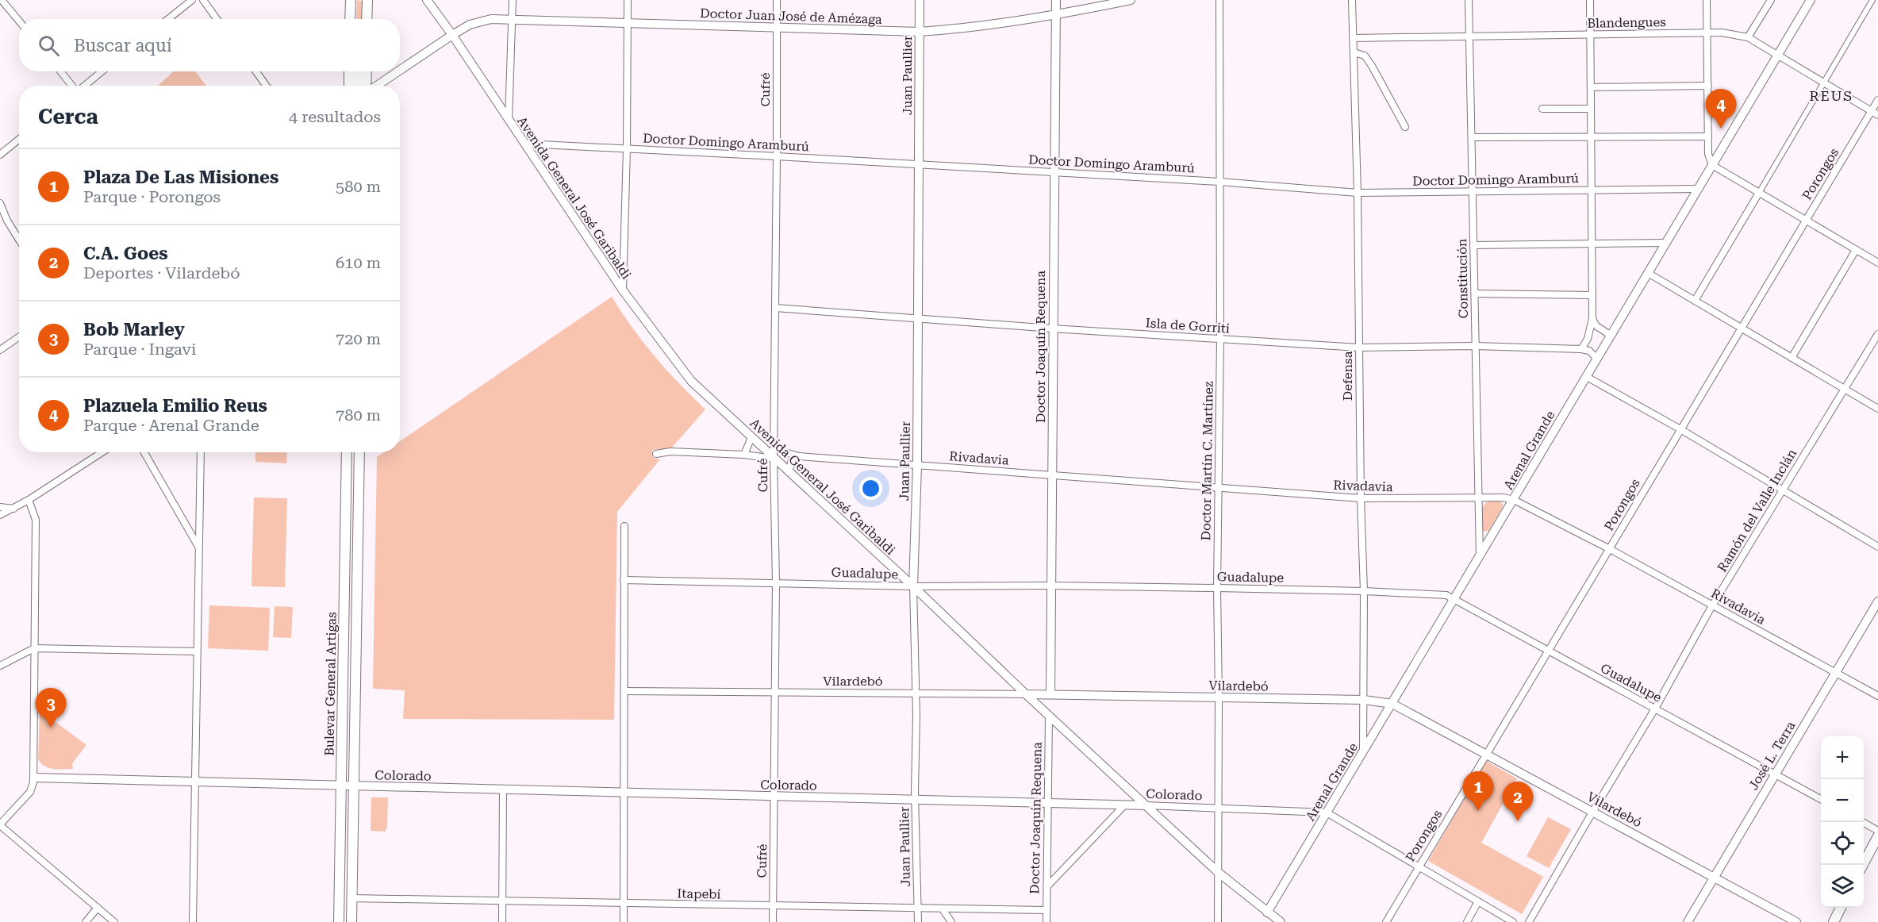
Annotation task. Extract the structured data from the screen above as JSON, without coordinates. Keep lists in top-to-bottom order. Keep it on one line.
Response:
{"streets":{"main road":["Bulevar General Artigas"],"street":["Doctor Juan José de Amézaga","Blandengues","Juan Paullier","Cufré","Doctor Domingo Aramburú","Porongos","Avenida General José Garibaldi","Constitución","Isla de Gorriti","Doctor Joaquín Requena","Defensa","Arenal Grande","Rivadavia","Doctor Martín C. Martínez","Ramón del Valle Inclán","Guadalupe","Vilardebó","José L. Terra","Colorado","Itapebí"]},"crossings":[["Doctor Juan José de Amézaga","Juan Paullier"],["Doctor Juan José de Amézaga","Cufré"],["Doctor Juan José de Amézaga","Avenida General José Garibaldi"],["Doctor Juan José de Amézaga","Doctor Joaquín Requena"],["Blandengues","Porongos"],["Blandengues","Constitución"],["Blandengues","Defensa"],["Blandengues","Arenal Grande"],["Juan Paullier","Doctor Domingo Aramburú"],["Juan Paullier","Avenida General José Garibaldi"],["Juan Paullier","Isla de Gorriti"],["Juan Paullier","Rivadavia"],["Juan Paullier","Guadalupe"],["Juan Paullier","Vilardebó"],["Juan Paullier","Colorado"],["Juan Paullier","Itapebí"],["Cufré","Doctor Domingo Aramburú"],["Cufré","Avenida General José Garibaldi"],["Cufré","Isla de Gorriti"],["Cufré","Rivadavia"],["Cufré","Guadalupe"],["Cufré","Vilardebó"],["Cufré","Colorado"],["Cufré","Itapebí"],["Doctor Domingo Aramburú","Avenida General José Garibaldi"],["Doctor Domingo Aramburú","Constitución"],["Doctor Domingo Aramburú","Doctor Joaquín Requena"],["Doctor Domingo Aramburú","Defensa"],["Doctor Domingo Aramburú","Arenal Grande"],["Doctor Domingo Aramburú","Doctor Martín C. Martínez"],["Porongos","Rivadavia"],["Porongos","Guadalupe"],["Porongos","Vilardebó"],["Porongos","Colorado"],["Avenida General José Garibaldi","Doctor Joaquín Requena"],["Avenida General José Garibaldi","Arenal Grande"],["Avenida General José Garibaldi","Doctor Martín C. Martínez"],["Avenida General José Garibaldi","Guadalupe"],["Avenida General José Garibaldi","Vilardebó"],["Avenida General José Garibaldi","Colorado"],["Constitución","Isla de Gorriti"],["Constitución","Arenal Grande"],["Constitución","Rivadavia"],["Isla de Gorriti","Doctor Joaquín Requena"],["Isla de Gorriti","Defensa"],["Isla de Gorriti","Arenal Grande"],["Isla de Gorriti","Doctor Martín C. Martínez"],["Doctor Joaquín Requena","Rivadavia"],["Doctor Joaquín Requena","Guadalupe"],["Doctor Joaquín Requena","Vilardebó"],["Doctor Joaquín Requena","Colorado"],["Doctor Joaquín Requena","Itapebí"],["Defensa","Arenal Grande"],["Defensa","Rivadavia"],["Defensa","Guadalupe"],["Defensa","Vilardebó"],["Arenal Grande","Rivadavia"],["Arenal Grande","Guadalupe"],["Arenal Grande","Vilardebó"],["Arenal Grande","Colorado"],["Rivadavia","Doctor Martín C. Martínez"],["Rivadavia","Ramón del Valle Inclán"],["Rivadavia","José L. Terra"],["Doctor Martín C. Martínez","Guadalupe"],["Doctor Martín C. Martínez","Vilardebó"],["Doctor Martín C. Martínez","Colorado"],["Ramón del Valle Inclán","Guadalupe"],["Ramón del Valle Inclán","Vilardebó"],["Guadalupe","José L. Terra"],["Vilardebó","José L. Terra"],["Bulevar General Artigas","Colorado"],["Bulevar General Artigas","Itapebí"]],"districts":["REUS"],"page":{"search":"Buscar aquí","heading":["Cerca","4 resultados"],"pins":["4","3","1","2"],"list":[{"mark":"1","name":"Plaza De Las Misiones","note":"Parque · Porongos","value":"580 m"},{"mark":"2","name":"C.A. Goes","note":"Deportes · Vilardebó","value":"610 m"},{"mark":"3","name":"Bob Marley","note":"Parque · Ingavi","value":"720 m"},{"mark":"4","name":"Plazuela Emilio Reus","note":"Parque · Arenal Grande","value":"780 m"}],"map_buttons":["+","−"]}}
